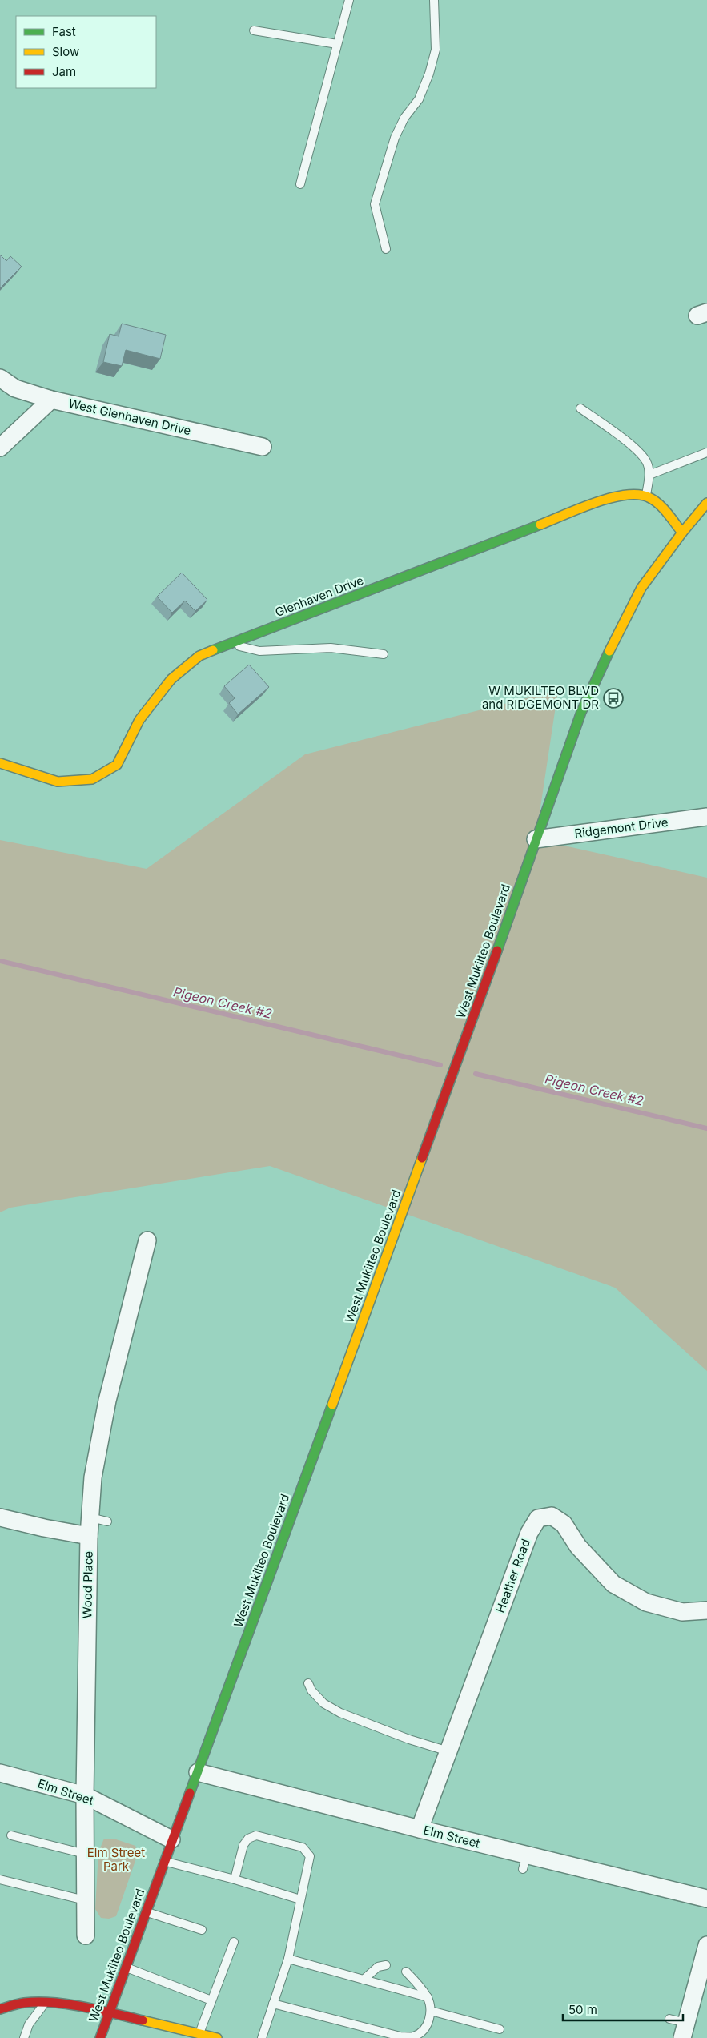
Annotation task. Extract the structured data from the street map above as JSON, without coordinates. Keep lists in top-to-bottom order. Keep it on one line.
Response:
{"streets":{"main road":["Glenhaven Drive","West Mukilteo Boulevard"],"street":["West Glenhaven Drive","Ridgemont Drive","Heather Road","Wood Place","Elm Street"]},"crossings":[["Ridgemont Drive","West Mukilteo Boulevard"],["West Mukilteo Boulevard","Elm Street"],["Heather Road","Elm Street"],["Wood Place","Elm Street"]],"water":["Pigeon Creek #2"],"parks":["Elm Street Park"],"places":{"bus stop":["W MUKILTEO BLVD and RIDGEMONT DR"]},"legend":["Fast","Slow","Jam"],"scale_bar":"50 m"}
